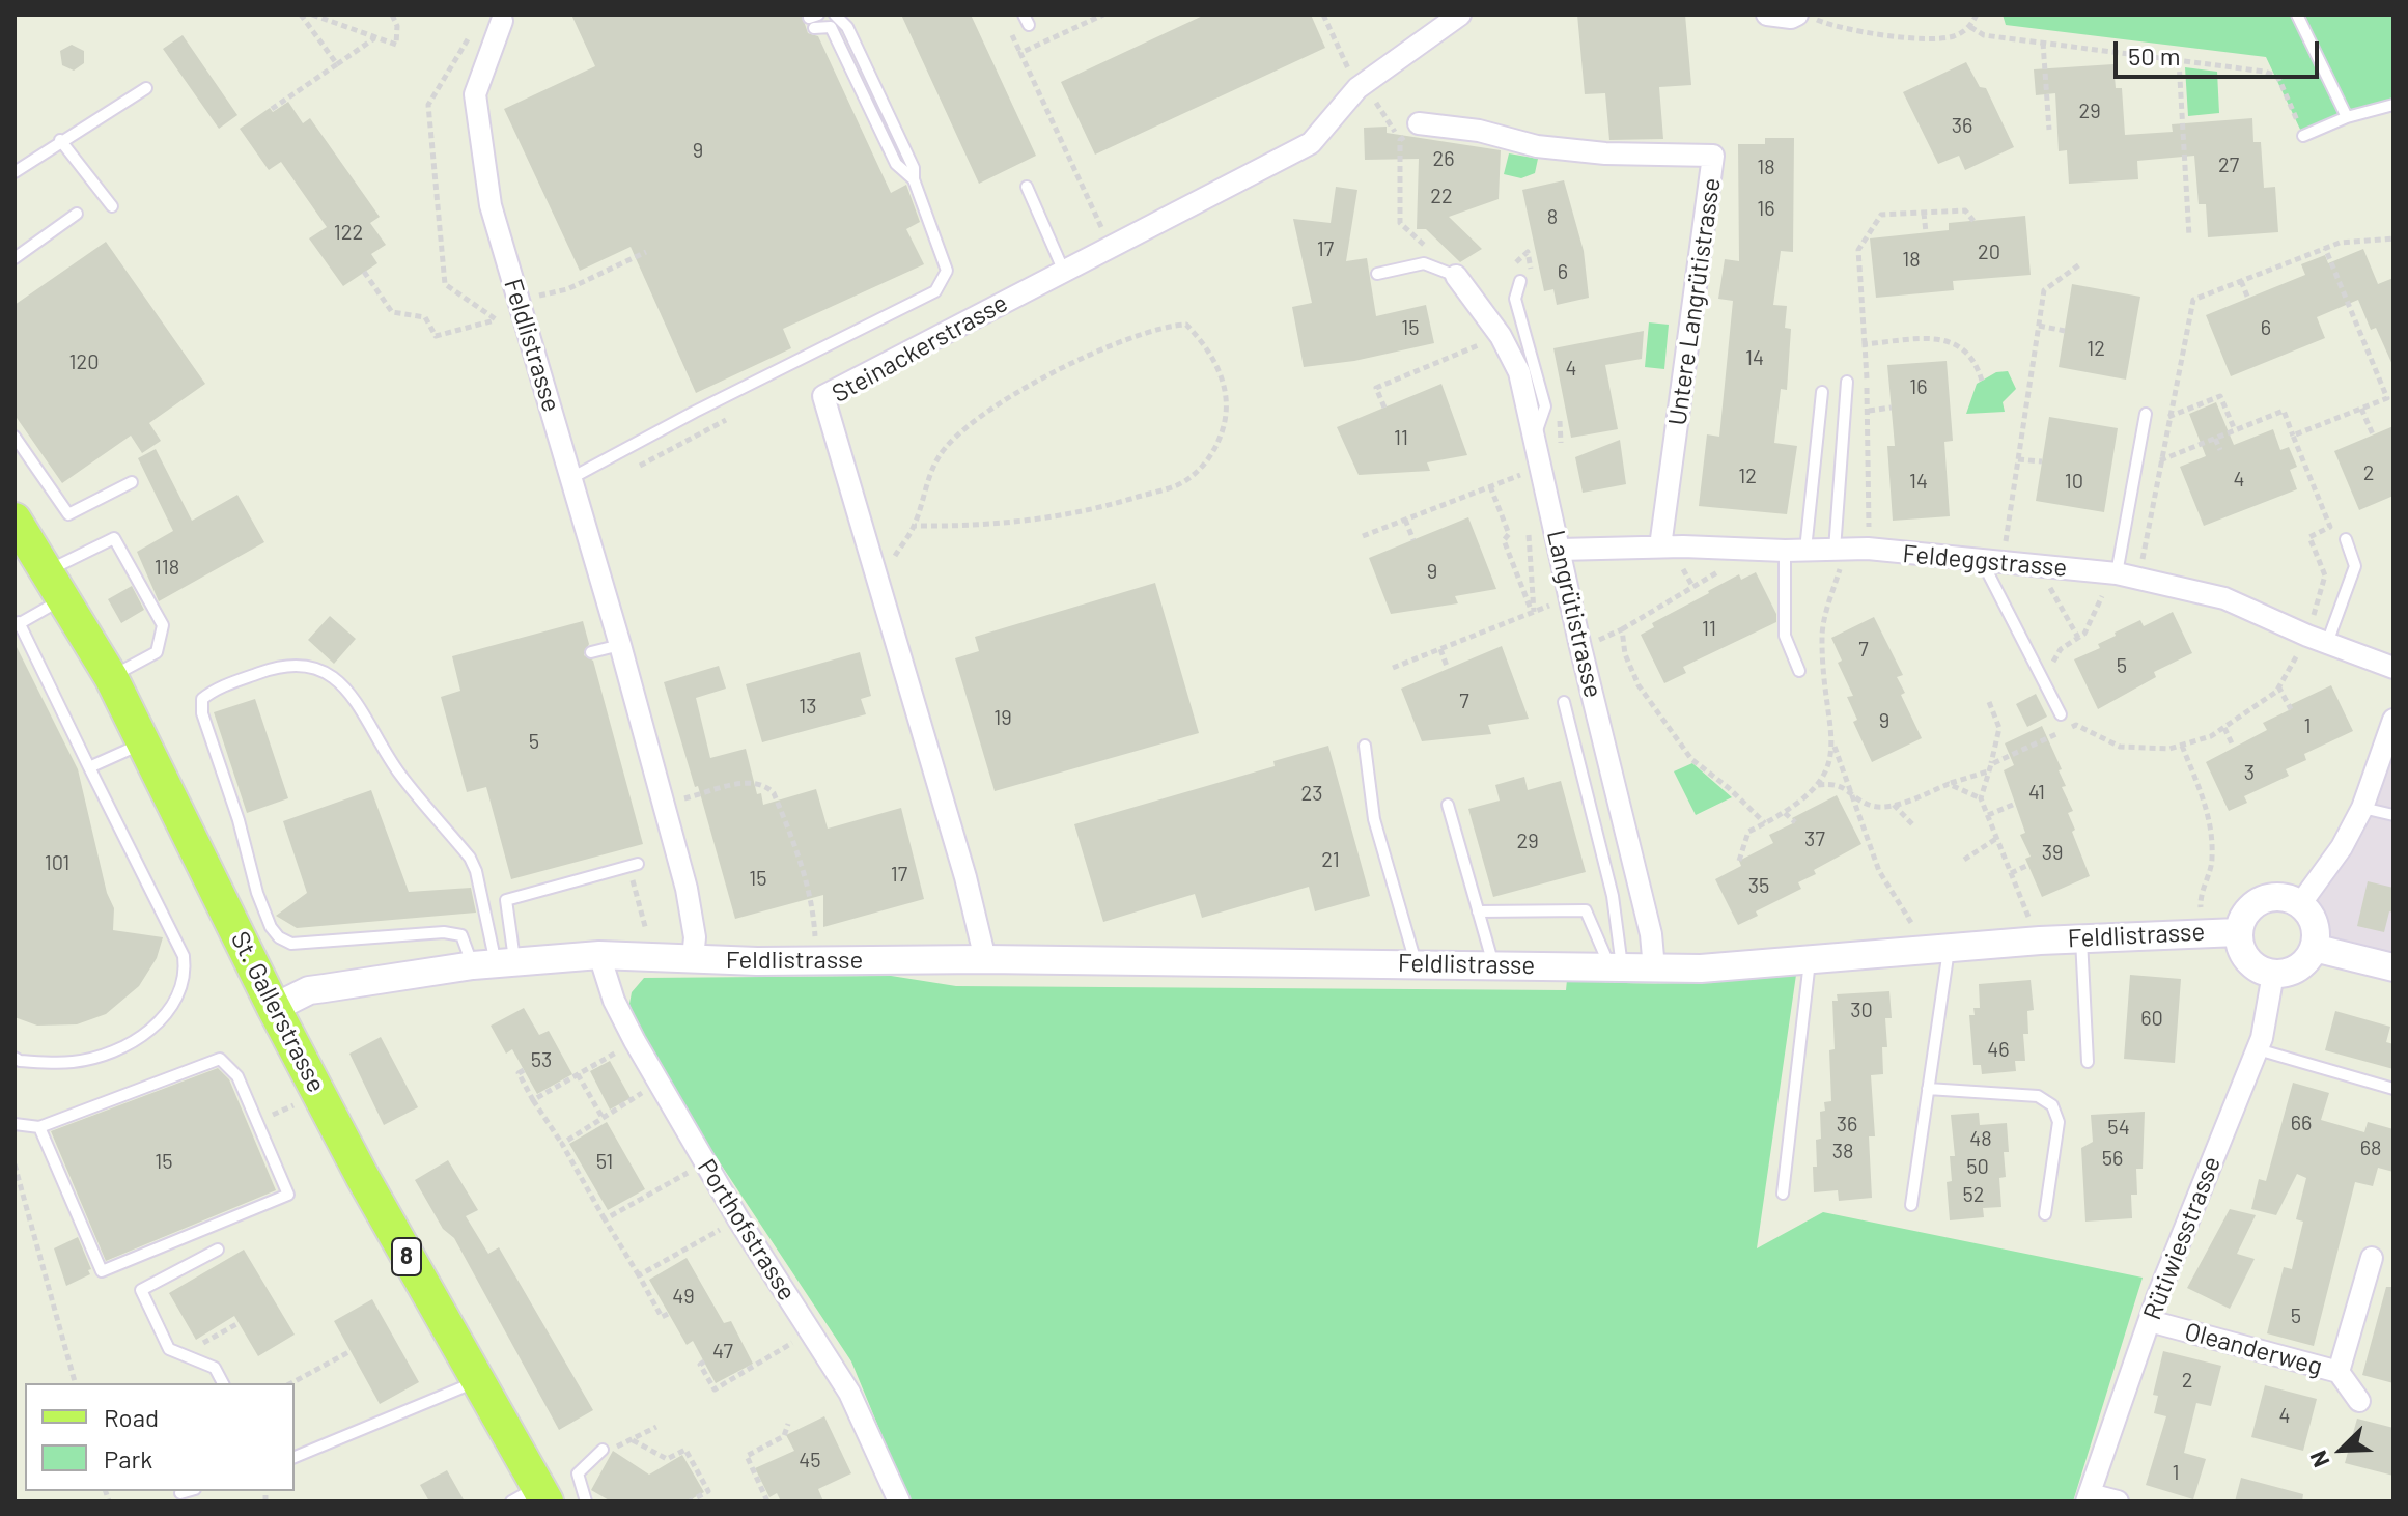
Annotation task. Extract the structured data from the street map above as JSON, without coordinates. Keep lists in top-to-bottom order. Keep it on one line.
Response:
{"streets":{"main road":["St. Gallerstrasse","8"],"street":["Untere Langrütistrasse","Feldlistrasse","Steinackerstrasse","Feldeggstrasse","Langrütistrasse","Porthofstrasse","Rütiwiesstrasse","Oleanderweg"]},"crossings":[["Untere Langrütistrasse","Feldeggstrasse"],["Feldlistrasse","Steinackerstrasse"],["Feldlistrasse","Langrütistrasse"],["Feldlistrasse","St. Gallerstrasse"],["Feldlistrasse","Porthofstrasse"],["Feldlistrasse","Rütiwiesstrasse"],["Feldeggstrasse","Langrütistrasse"],["Rütiwiesstrasse","Oleanderweg"]],"house_numbers":["29","36","9","26","27","18","22","16","8","122","17","20","18","6","15","6","12","14","120","4","16","11","2","12","4","14","10","118","9","11","7","5","7","13","19","9","1","5","3","41","23","37","29","39","21","101","17","15","35","30","60","46","53","66","36","54","48","68","38","56","15","51","50","52","49","5","47","2","4","45","1"],"legend":["Road","Park"],"scale_bar":"50 m","north":"bottom left"}
